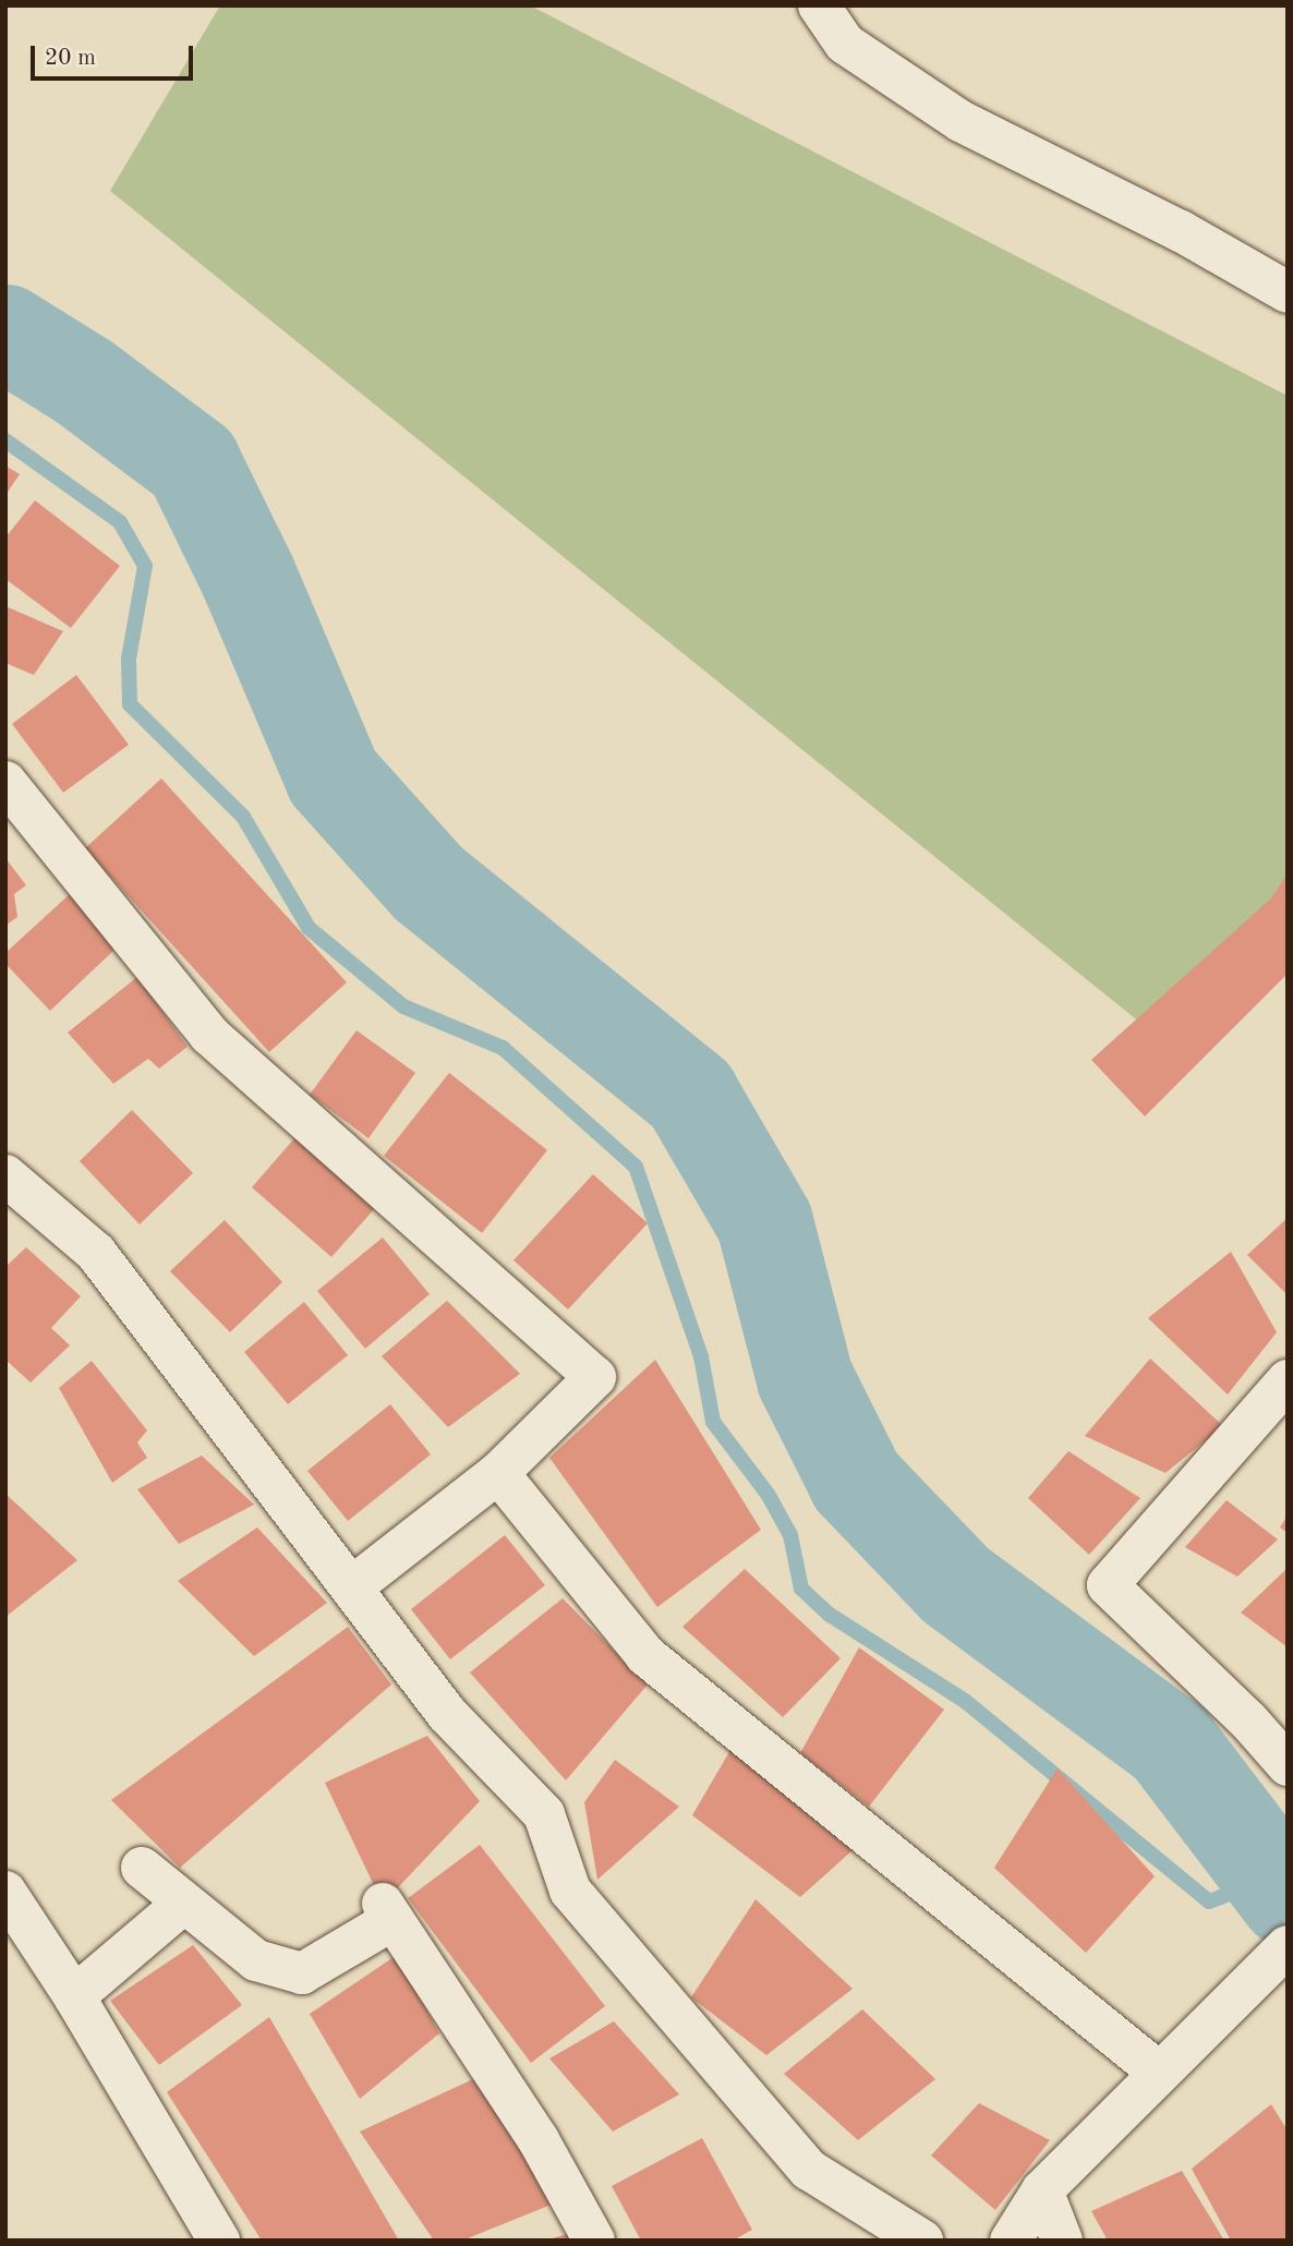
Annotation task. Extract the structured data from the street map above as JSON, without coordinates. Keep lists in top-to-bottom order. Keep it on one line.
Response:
{"scale_bar":"20 m"}
